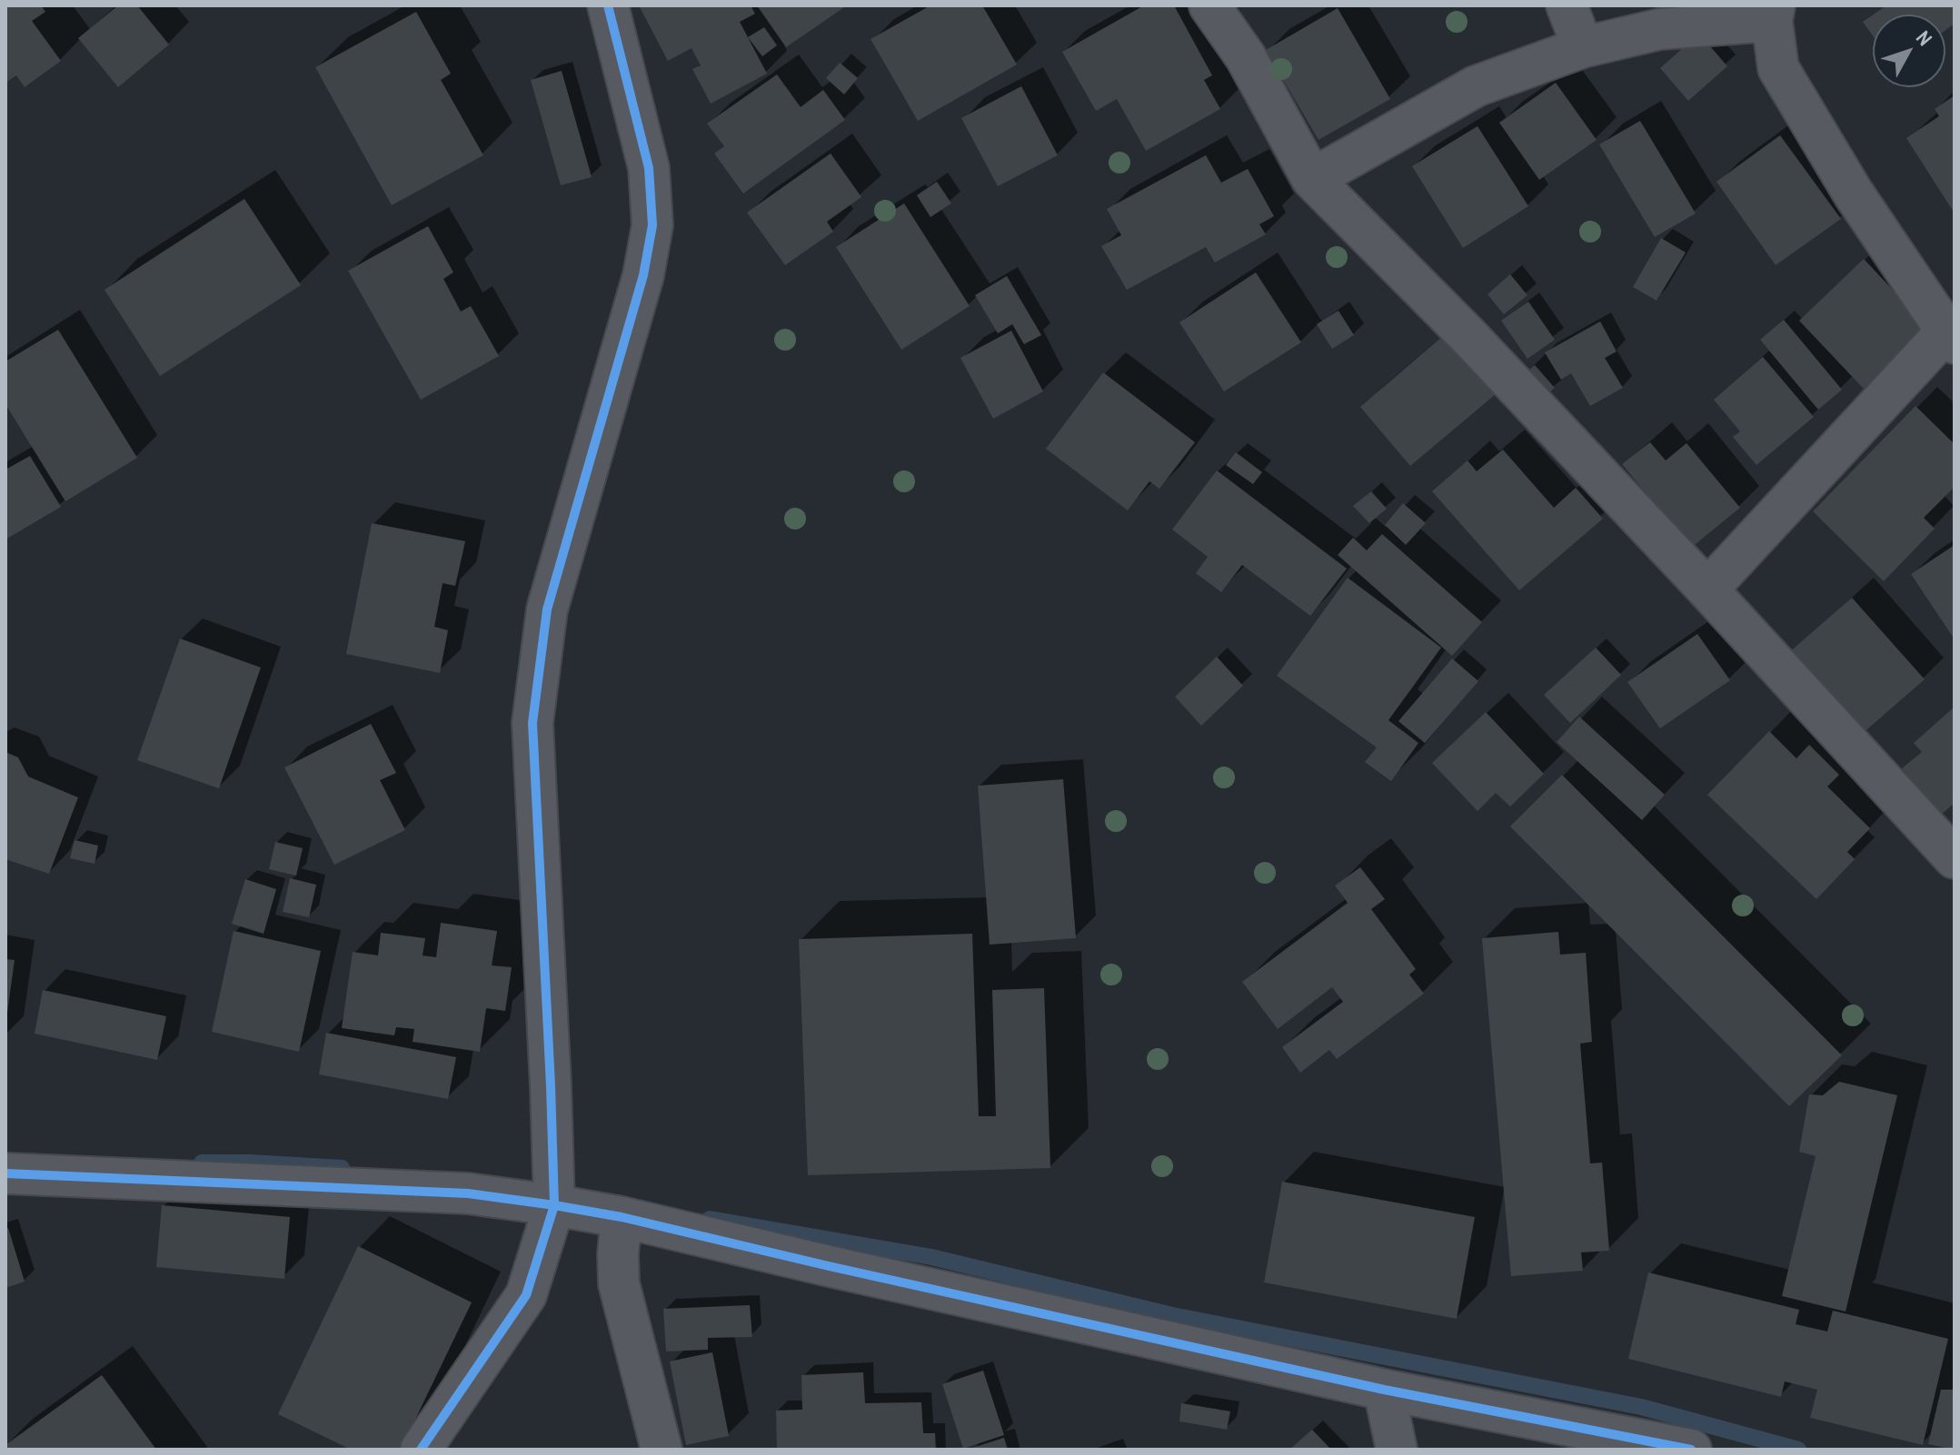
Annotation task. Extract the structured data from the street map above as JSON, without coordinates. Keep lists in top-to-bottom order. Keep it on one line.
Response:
{"north":"top right"}
